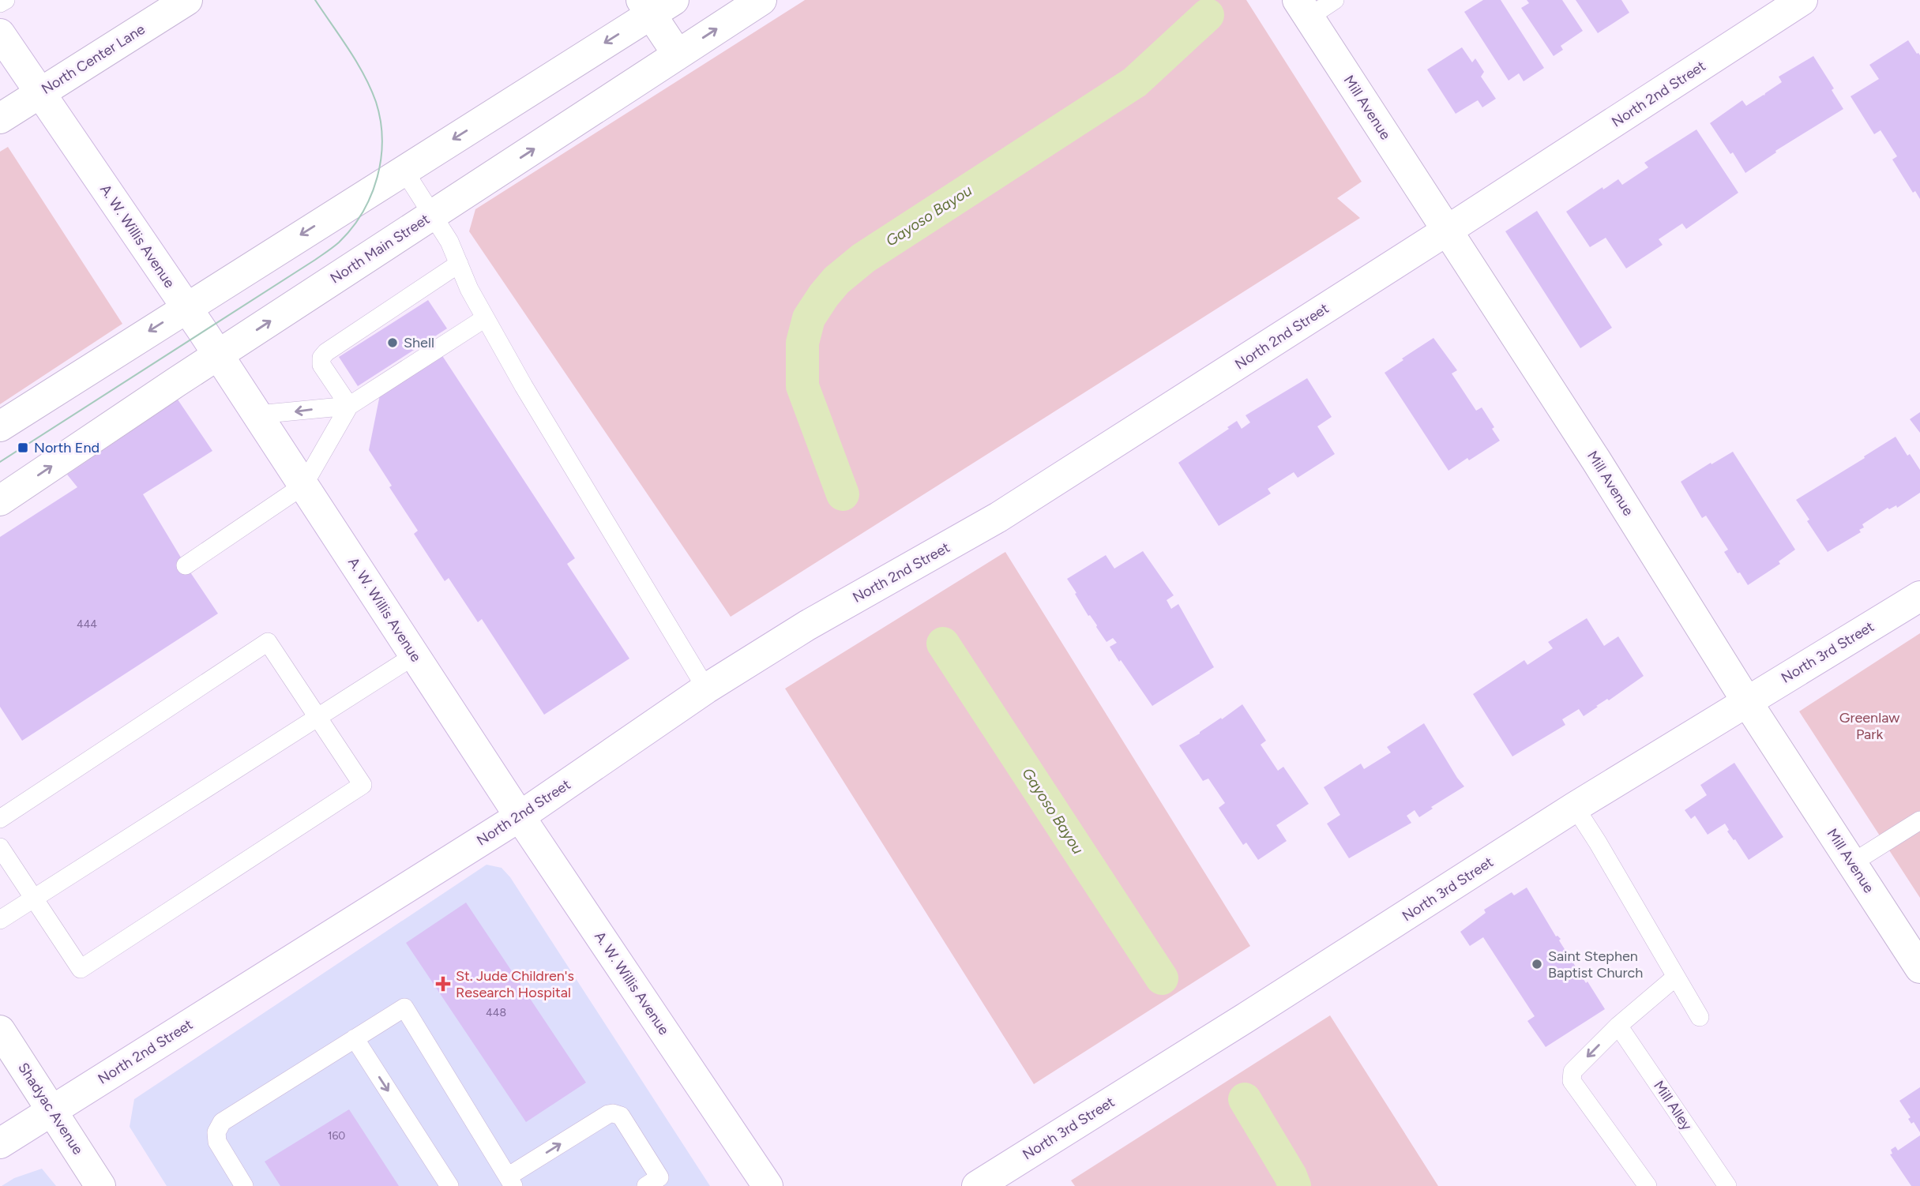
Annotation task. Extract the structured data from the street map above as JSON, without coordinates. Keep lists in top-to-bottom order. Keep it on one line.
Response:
{"streets":{"street":["North Center Lane","North 2nd Street","Mill Avenue","A. W. Willis Avenue","North Main Street","North 3rd Street","Shadyac Avenue"],"lane":["Mill Alley"]},"crossings":[["North Center Lane","A. W. Willis Avenue"],["North 2nd Street","Mill Avenue"],["North 2nd Street","A. W. Willis Avenue"],["North 2nd Street","Shadyac Avenue"],["Mill Avenue","North 3rd Street"],["A. W. Willis Avenue","North Main Street"]],"water":["Gayoso Bayou"],"parks":["Greenlaw Park"],"places":{"other":["Shell","Saint Stephen Baptist Church"],"transit":["North End"],"health":["St. Jude Children's Research Hospital"]},"house_numbers":["444","448","160"]}
